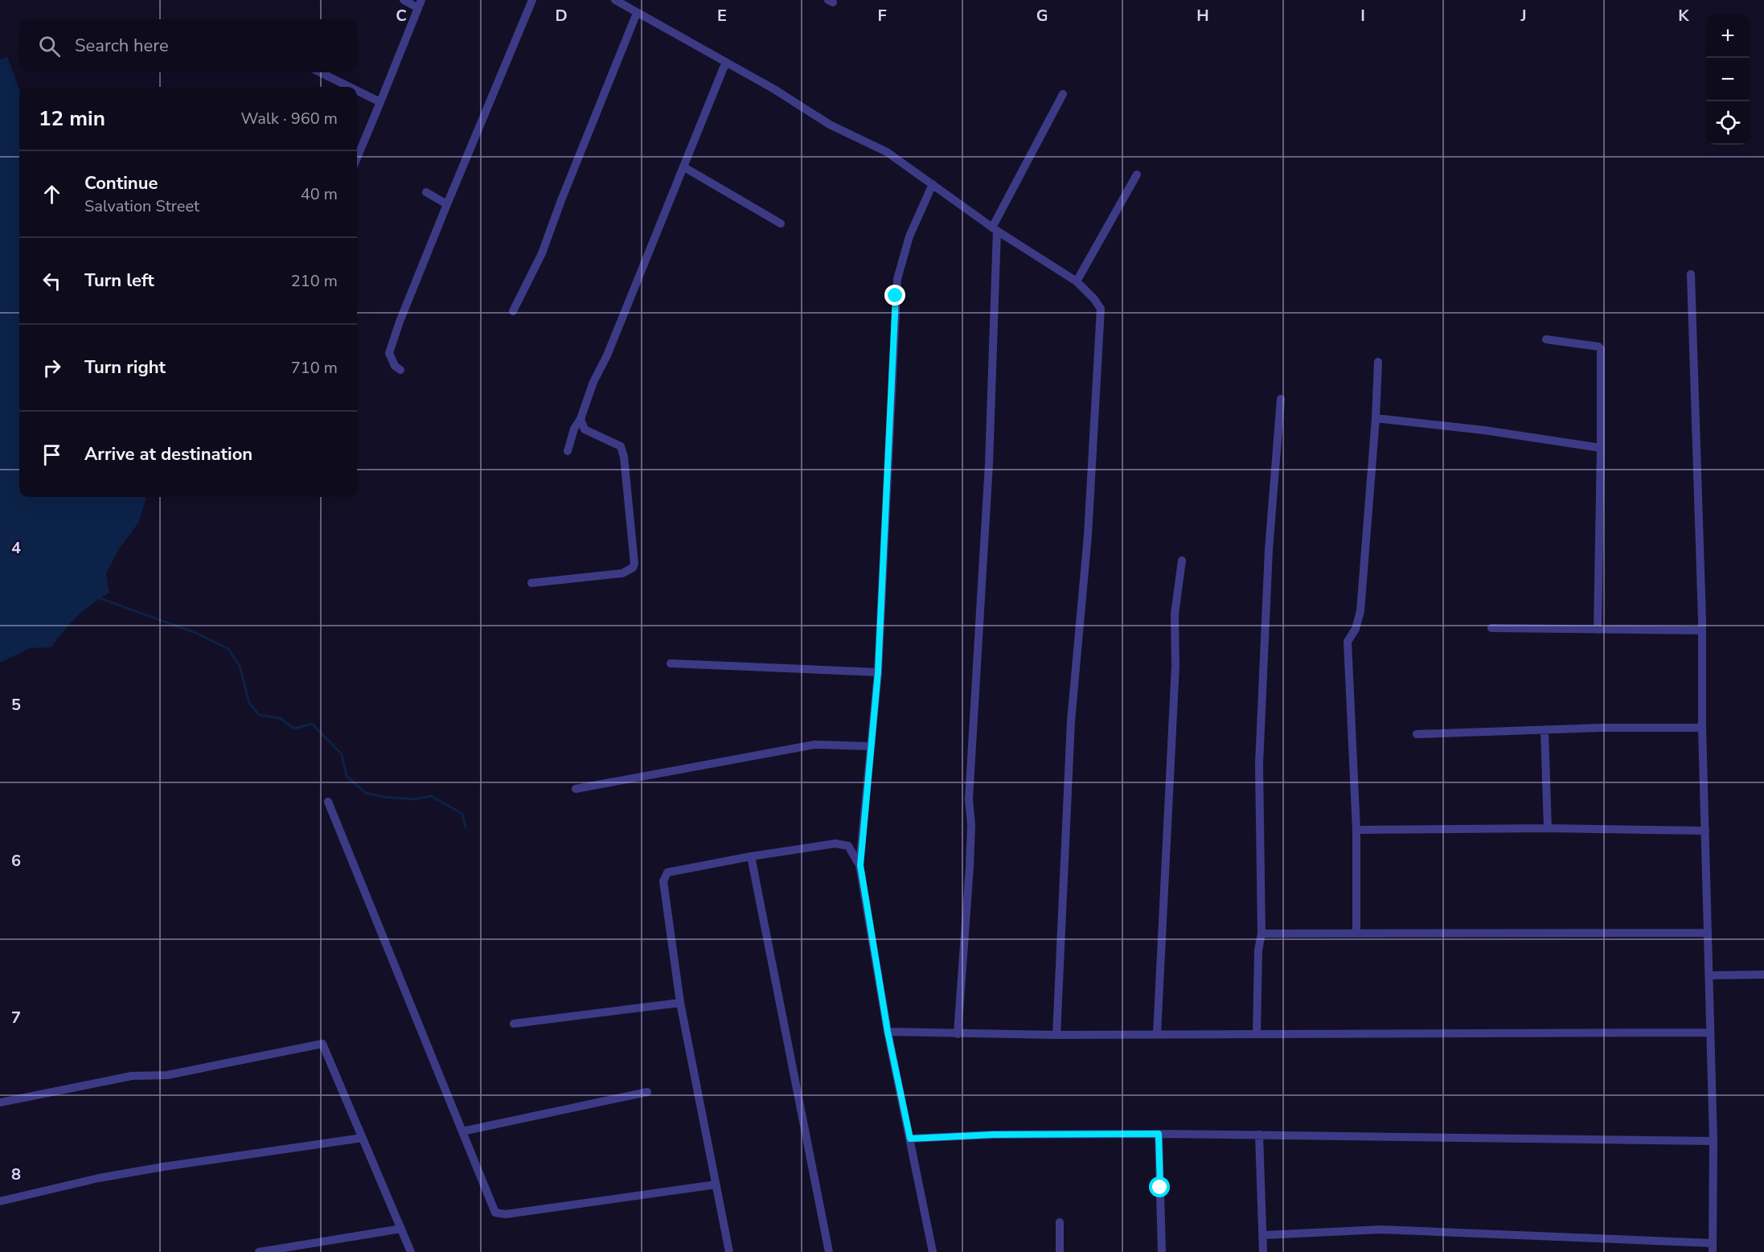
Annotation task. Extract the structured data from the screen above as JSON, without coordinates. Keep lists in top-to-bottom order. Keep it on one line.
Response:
{"page":{"map_buttons":["+","−"],"search":"Search here","heading":["12 min","Walk · 960 m"],"list":[["Continue","Salvation Street","40 m"],["Turn left","210 m"],["Turn right","710 m"],"Arrive at destination"]},"grid":{"columns":["C","D","E","F","G","H","I","J","K"],"rows":["4","5","6","7","8"]}}
